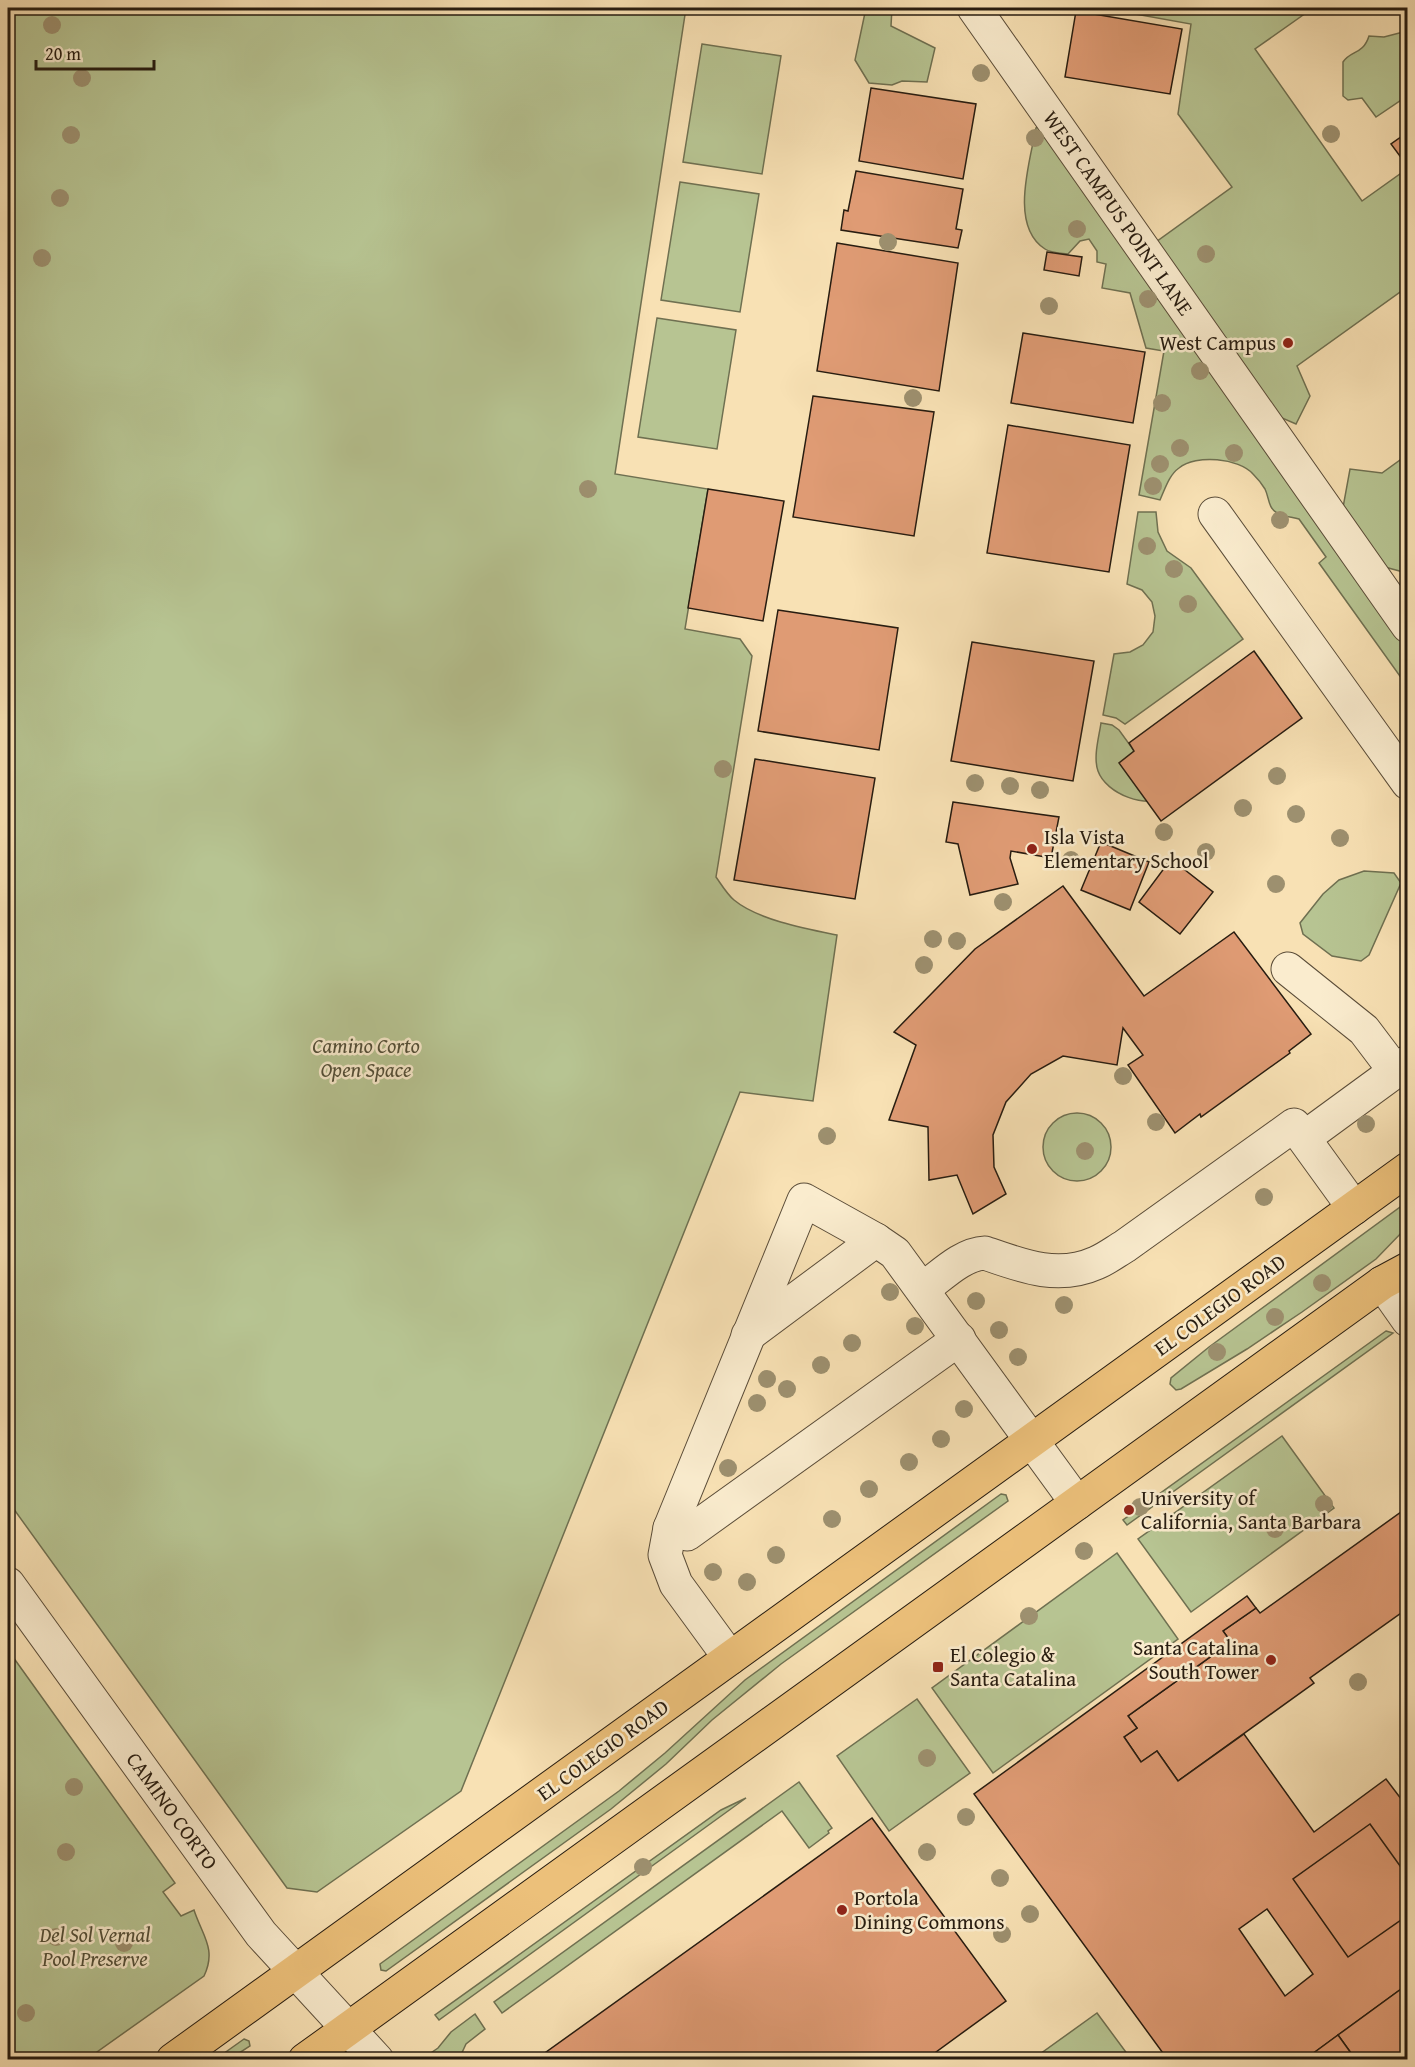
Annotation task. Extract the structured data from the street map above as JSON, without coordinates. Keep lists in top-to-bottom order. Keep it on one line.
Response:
{"streets":{"main road":["EL COLEGIO ROAD"],"street":["WEST CAMPUS POINT LANE","CAMINO CORTO"]},"crossings":[["EL COLEGIO ROAD","CAMINO CORTO"]],"parks":["Camino Corto Open Space","Del Sol Vernal Pool Preserve"],"places":{"other":["West Campus","Isla Vista Elementary School","University of California, Santa Barbara","Santa Catalina South Tower","Portola Dining Commons"],"transit":["El Colegio & Santa Catalina"]},"scale_bar":"20 m"}
